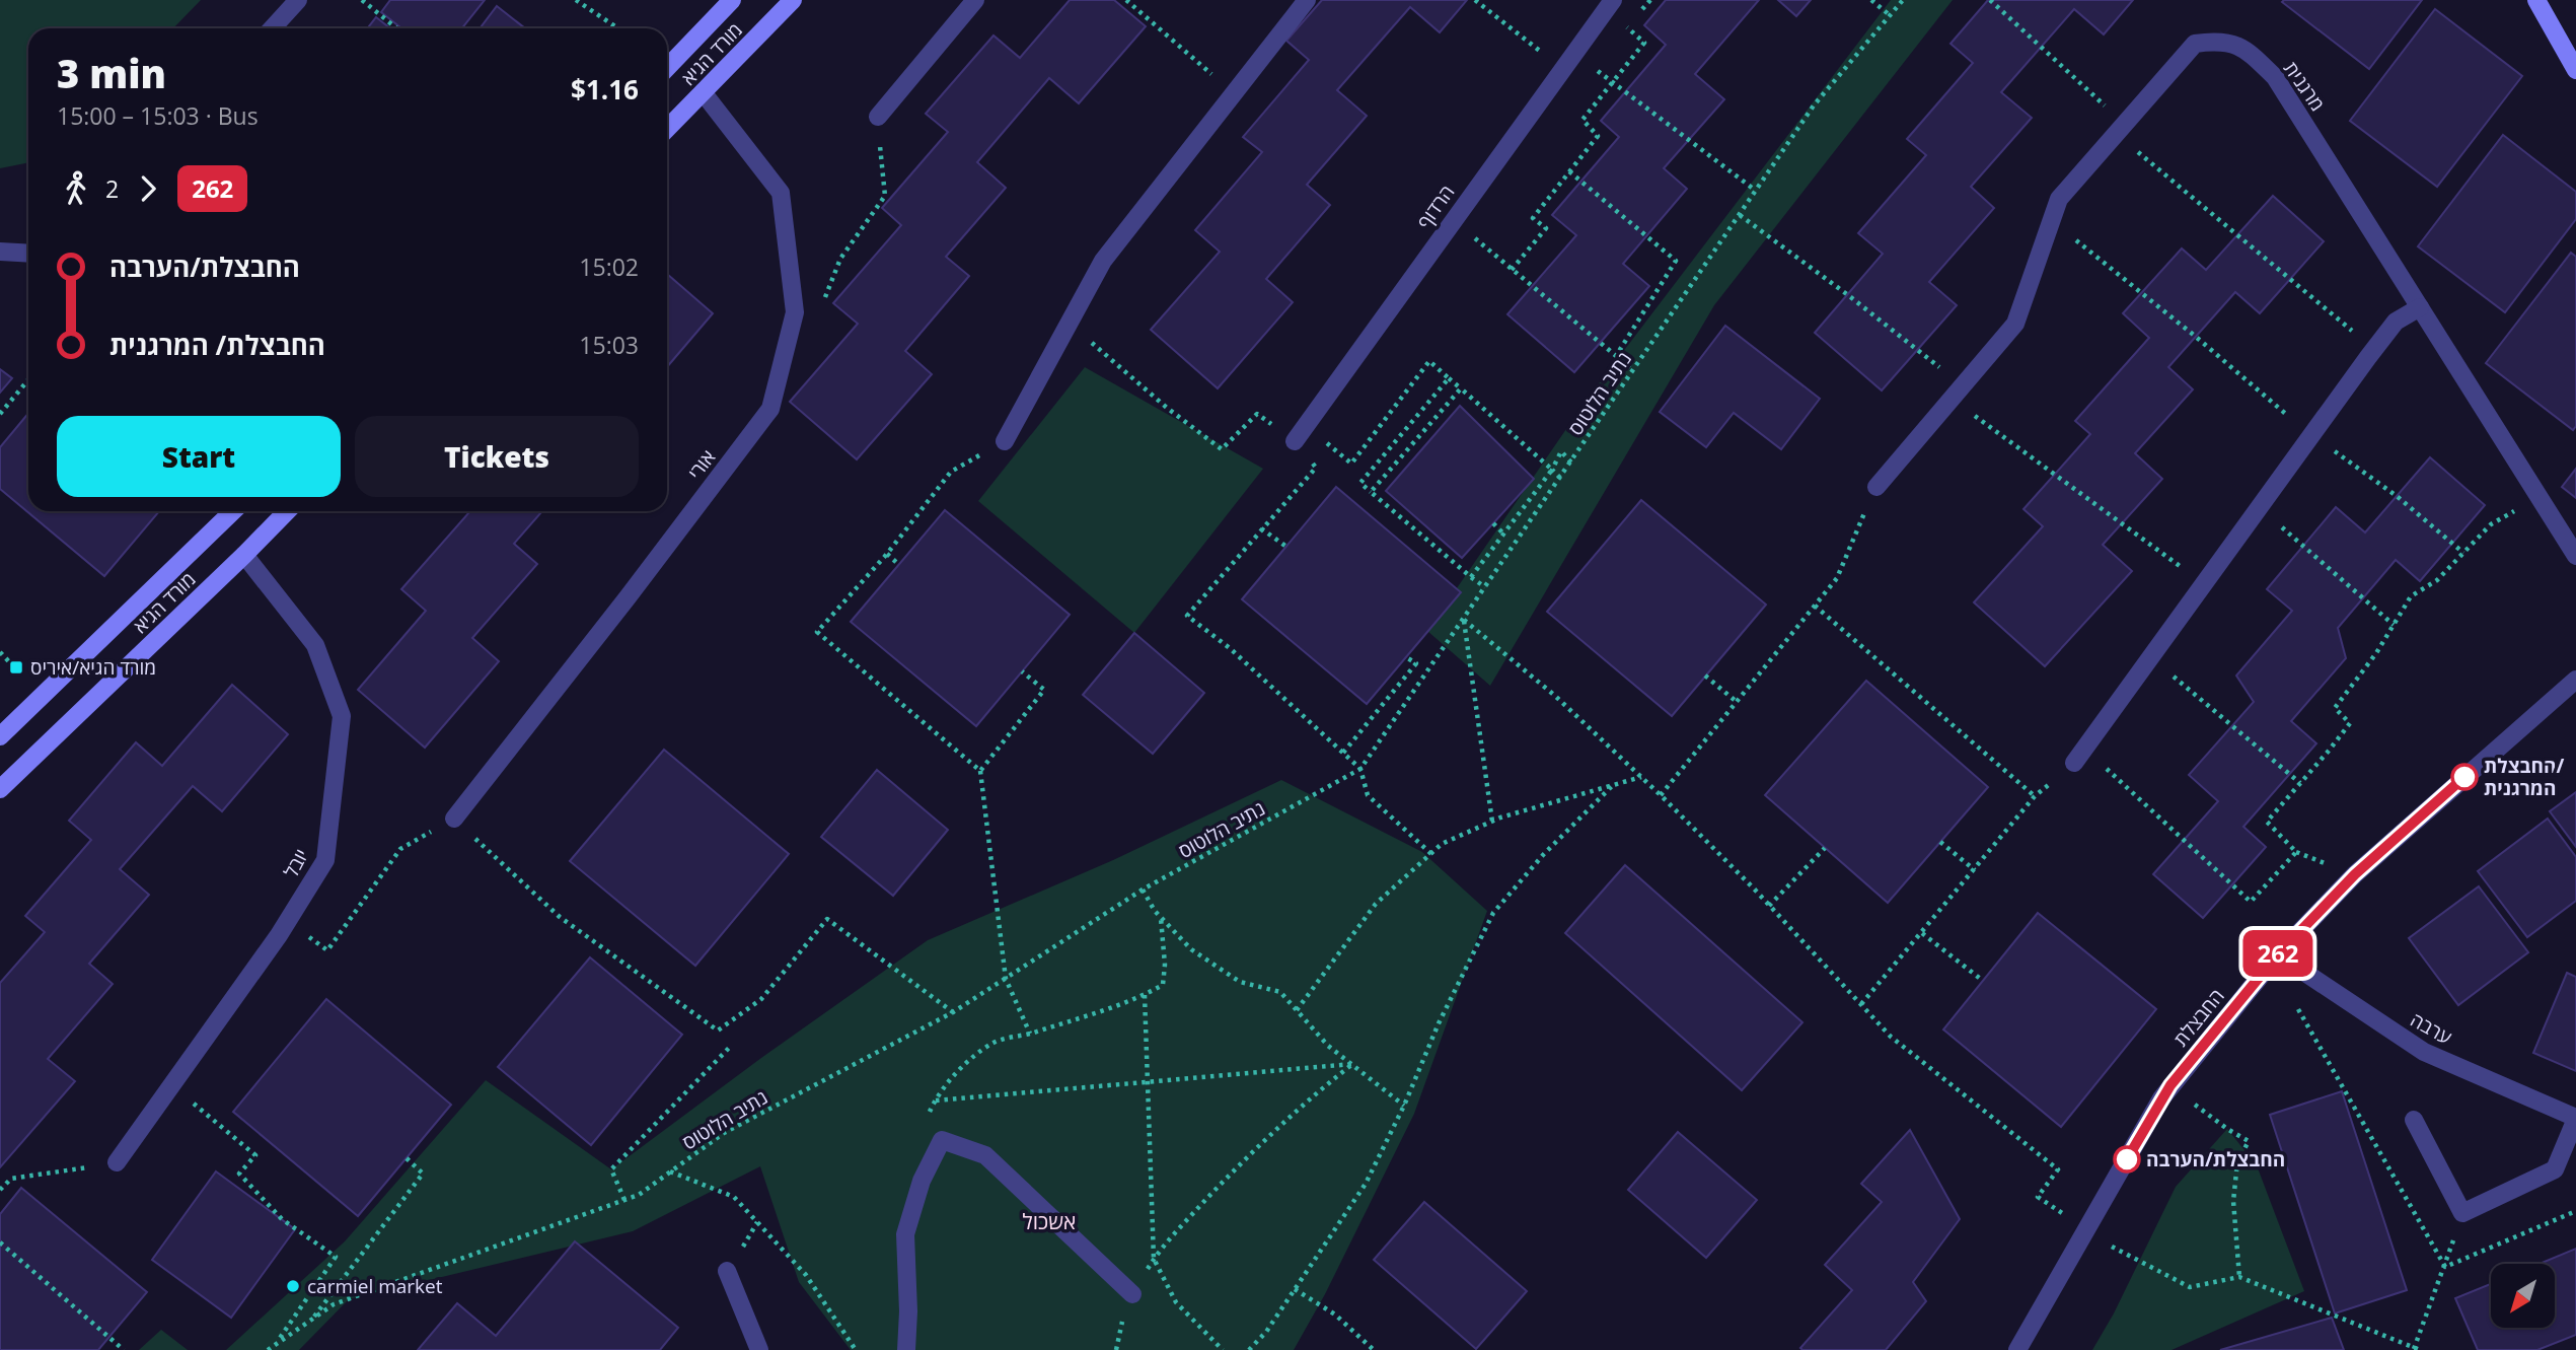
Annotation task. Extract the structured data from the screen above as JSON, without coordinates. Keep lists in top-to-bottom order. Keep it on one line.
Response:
{"streets":{"street":["מורד הגיא","מרגנית","הרדוף","אורי","יובל","החבצלת","ערבה"],"path":["נתיב הלוטוס"]},"crossings":[["מורד הגיא","אורי"],["מורד הגיא","יובל"],["החבצלת","ערבה"]],"districts":["אשכול"],"places":{"transit":["מורד הגיא/איריס"],"other":["החבצלת/ המרגנית","החבצלת/הערבה","carmiel market"]},"lines":["bus line 262"],"north":"bottom left","page":{"on_map":"262","heading":["3 min","15:00 – 15:03 · Bus","$1.16"],"legs":["2","262"],"list":[{"name":"החבצלת/הערבה","value":"15:02"},{"name":"החבצלת/ המרגנית","value":"15:03"}],"buttons":["Start","Tickets"]}}
